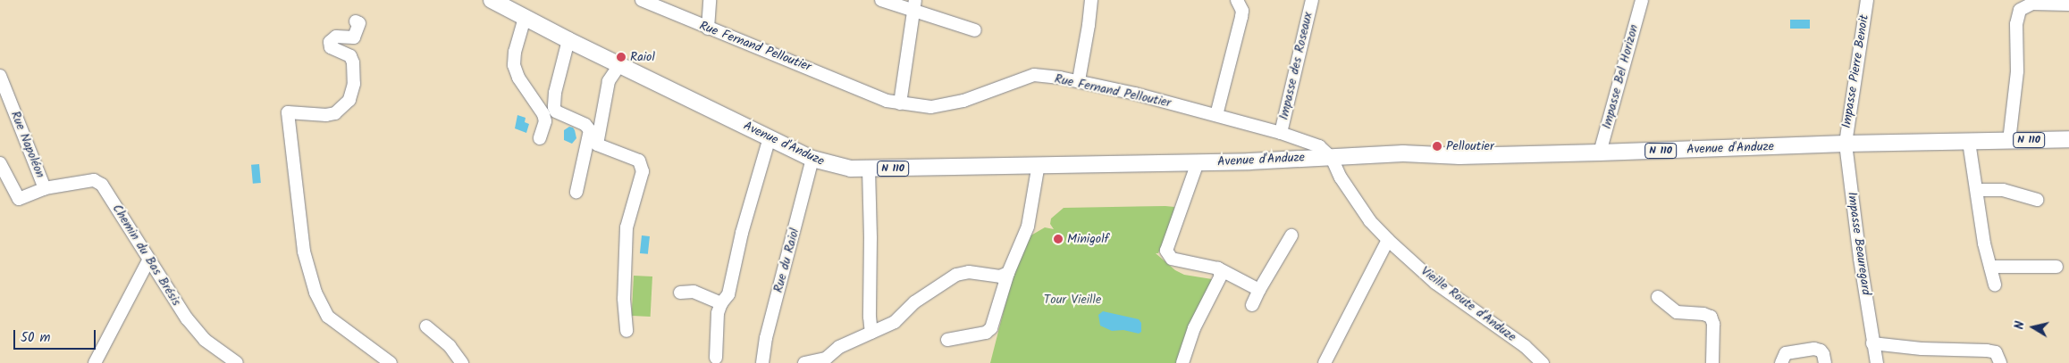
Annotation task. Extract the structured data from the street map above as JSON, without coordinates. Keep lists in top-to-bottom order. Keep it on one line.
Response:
{"streets":{"main road":["N 110","Avenue d'Anduze"],"street":["Rue Fernand Pelloutier","Impasse des Roseaux","Impasse Pierre Benoit","Impasse Bel Horizon","Rue Napoléon","Impasse Beauregard","Chemin du Bas Brésis","Rue du Raiol","Vieille Route d'Anduze"]},"crossings":[["Rue Fernand Pelloutier","Impasse des Roseaux"],["Rue Fernand Pelloutier","Avenue d'Anduze"],["Rue Fernand Pelloutier","Vieille Route d'Anduze"],["Impasse Pierre Benoit","Avenue d'Anduze"],["Impasse Pierre Benoit","Impasse Beauregard"],["Impasse Bel Horizon","Avenue d'Anduze"],["Avenue d'Anduze","Impasse Beauregard"],["Avenue d'Anduze","Rue du Raiol"],["Avenue d'Anduze","Vieille Route d'Anduze"],["Rue Napoléon","Chemin du Bas Brésis"]],"parks":["Tour Vieille"],"places":["Raiol","Pelloutier","Minigolf"],"scale_bar":"50 m","north":"left"}
